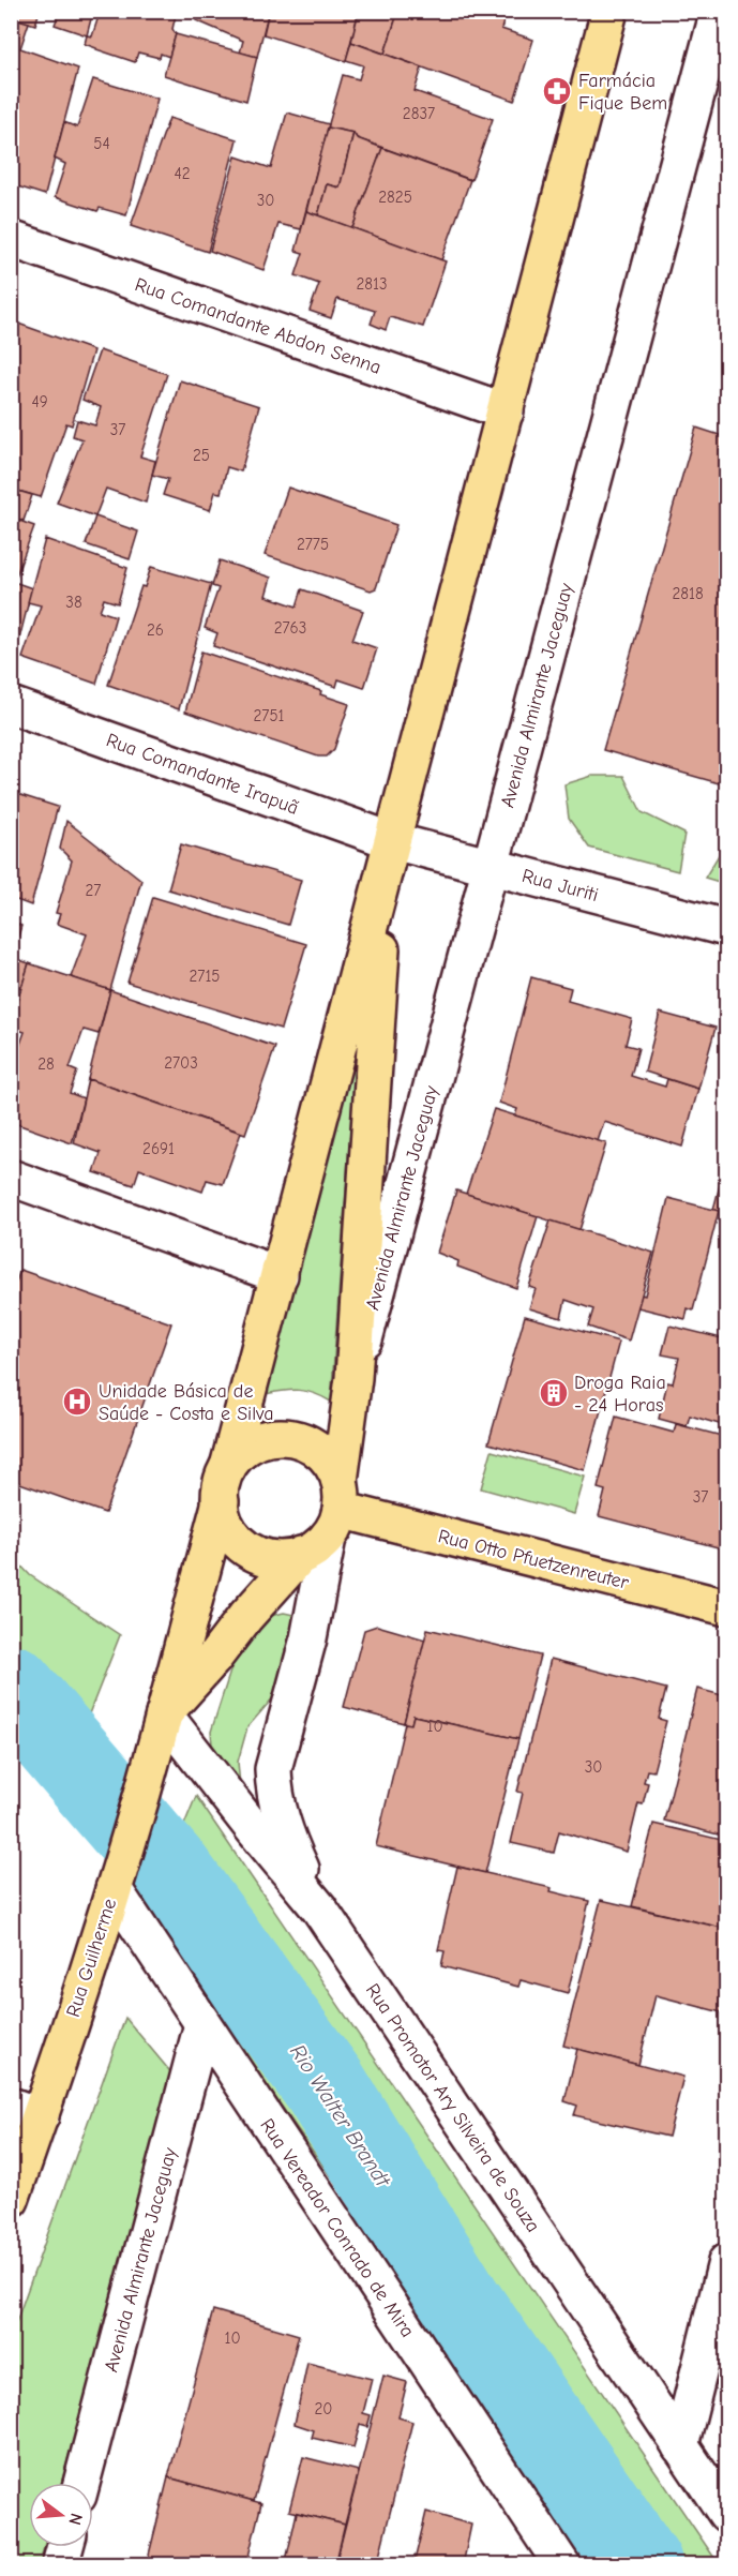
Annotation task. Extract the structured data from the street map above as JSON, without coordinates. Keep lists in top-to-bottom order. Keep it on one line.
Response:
{"streets":{"main road":["Avenida Almirante Jaceguay","Rua Otto Pfuetzenreuter","Rua Guilherme"],"street":["Rua Comandante Abdon Senna","Rua Comandante Irapuã","Rua Juriti","Rua Promotor Ary Silveira de Souza","Rua Vereador Conrado de Mira"]},"crossings":[["Rua Comandante Abdon Senna","Avenida Almirante Jaceguay"],["Avenida Almirante Jaceguay","Rua Comandante Irapuã"],["Avenida Almirante Jaceguay","Rua Juriti"],["Avenida Almirante Jaceguay","Rua Otto Pfuetzenreuter"],["Avenida Almirante Jaceguay","Rua Guilherme"],["Avenida Almirante Jaceguay","Rua Promotor Ary Silveira de Souza"],["Avenida Almirante Jaceguay","Rua Vereador Conrado de Mira"],["Rua Comandante Irapuã","Rua Juriti"],["Rua Otto Pfuetzenreuter","Rua Guilherme"],["Rua Guilherme","Rua Promotor Ary Silveira de Souza"],["Rua Guilherme","Rua Vereador Conrado de Mira"]],"water":["Rio Walter Brandt"],"places":{"pharmacy":["Farmácia Fique Bem"],"building":["Droga Raia - 24 Horas"],"hospital":["Unidade Básica de Saúde - Costa e Silva"]},"house_numbers":["2837","54","42","2825","30","2813","49","37","25","2775","2818","38","2763","26","2751","27","2715","2703","28","2691","37","10","30","10","20"],"north":"right"}
